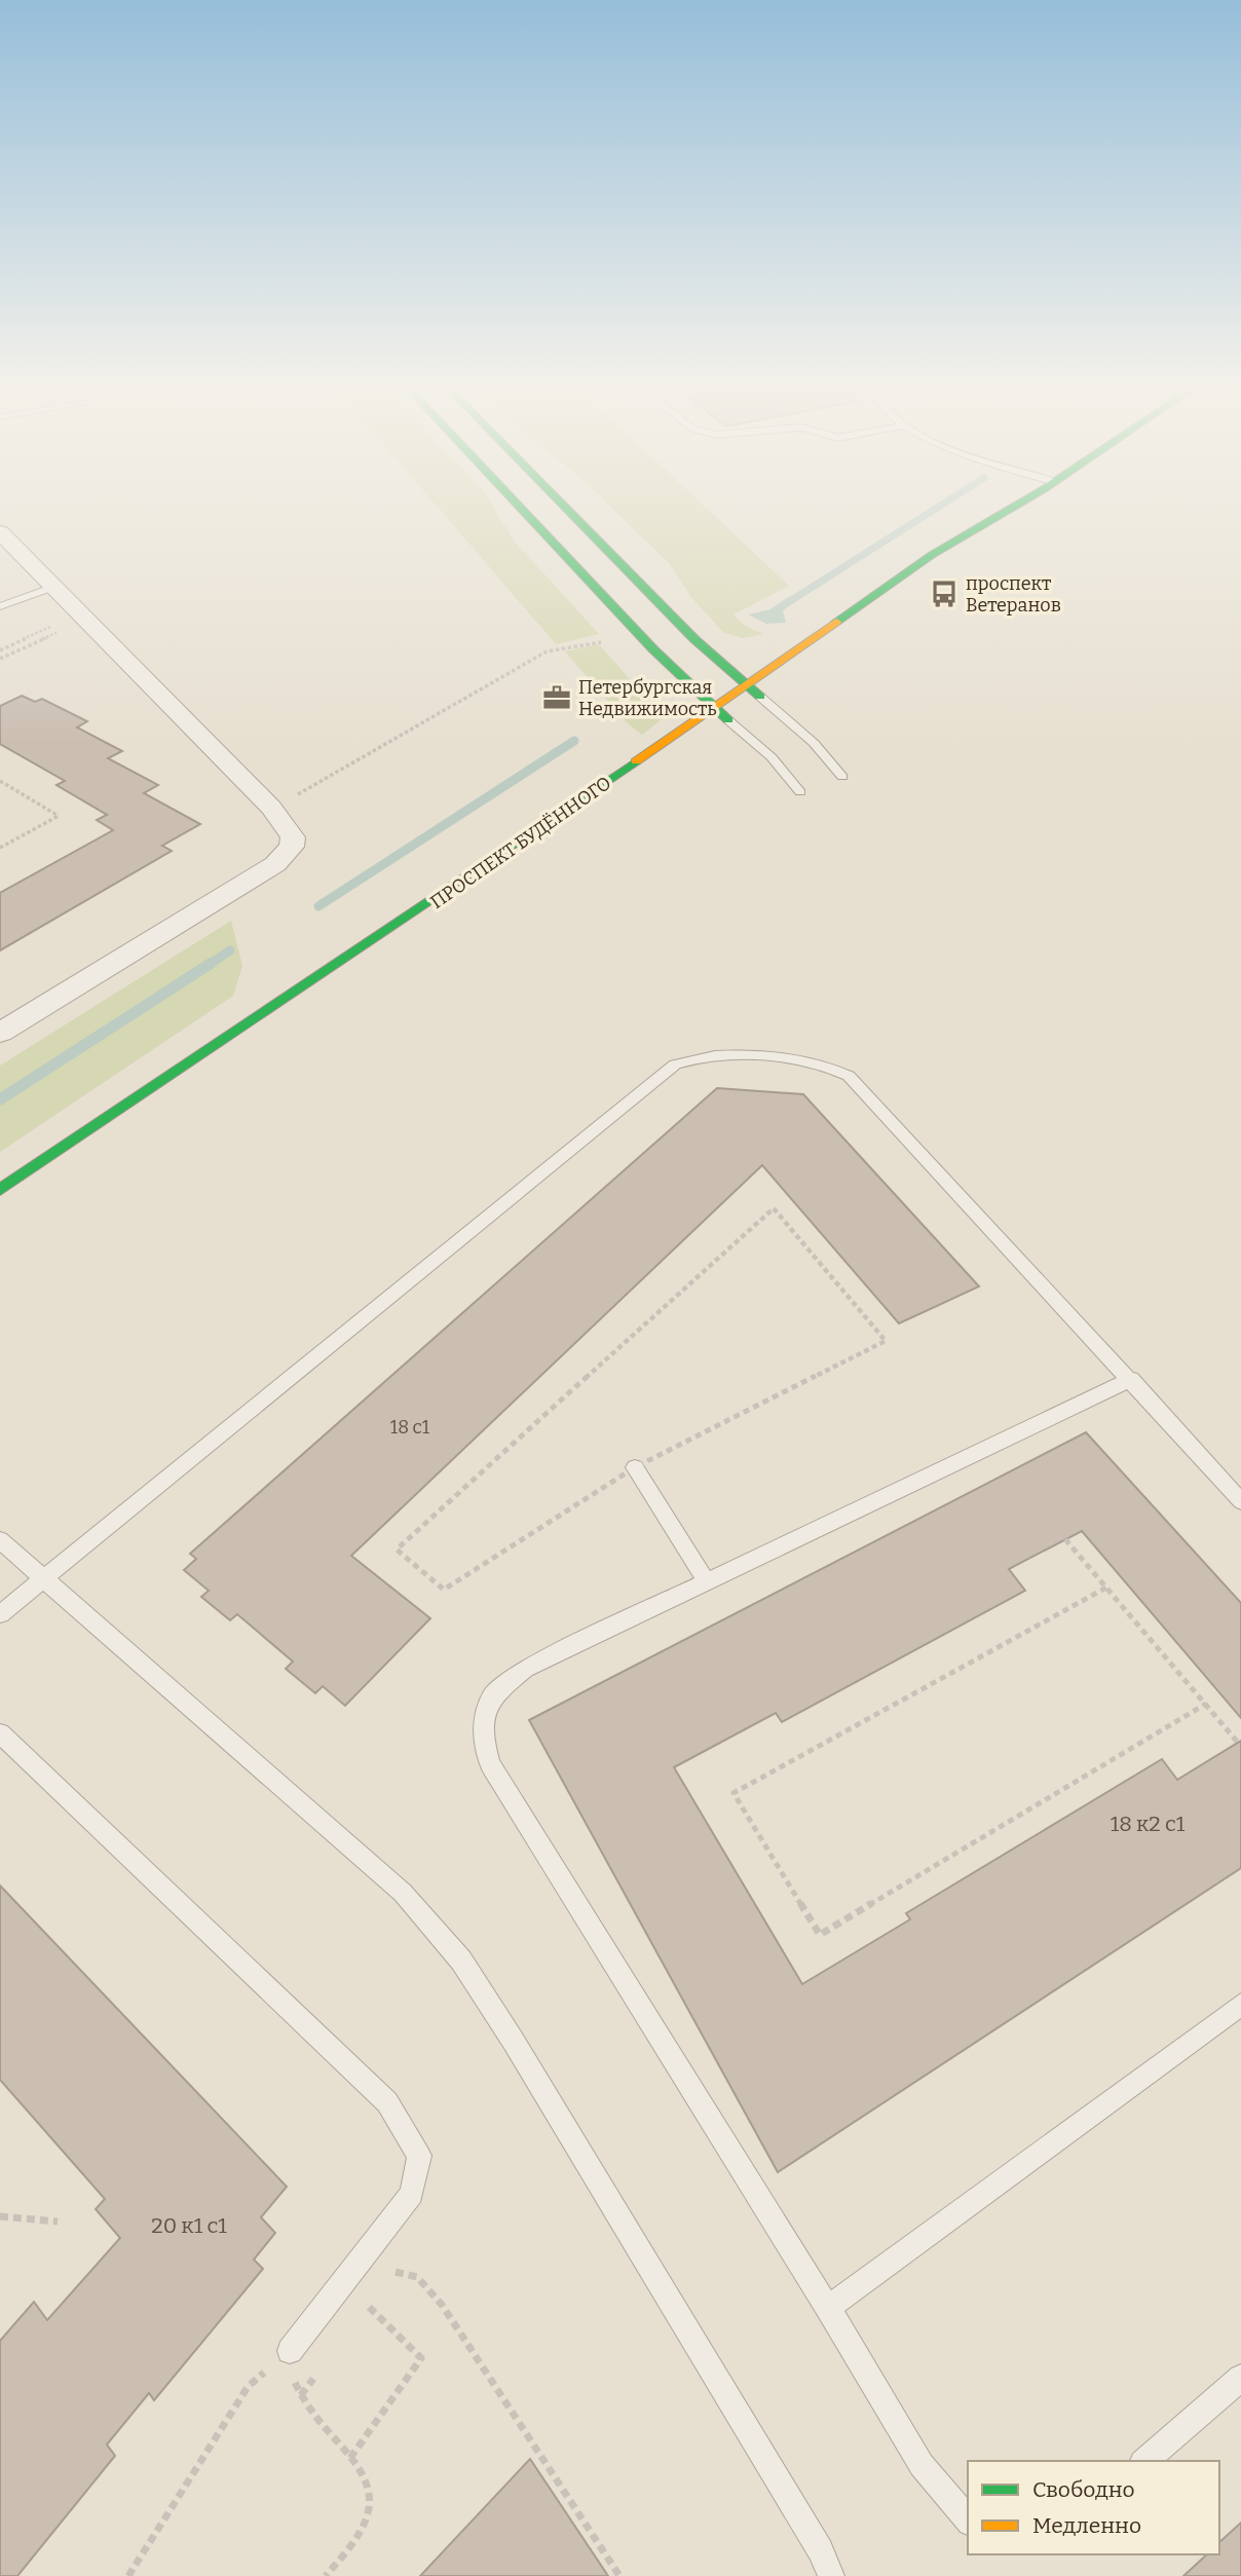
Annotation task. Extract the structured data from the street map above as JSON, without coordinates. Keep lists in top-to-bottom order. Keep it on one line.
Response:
{"streets":{"main road":["ПРОСПЕКТ БУДЁННОГО"]},"places":{"bus stop":["проспект Ветеранов"],"office":["Петербургская Недвижимость"]},"house_numbers":["18 с1","18 к2 с1","20 к1 с1"],"legend":["Свободно","Медленно"]}
